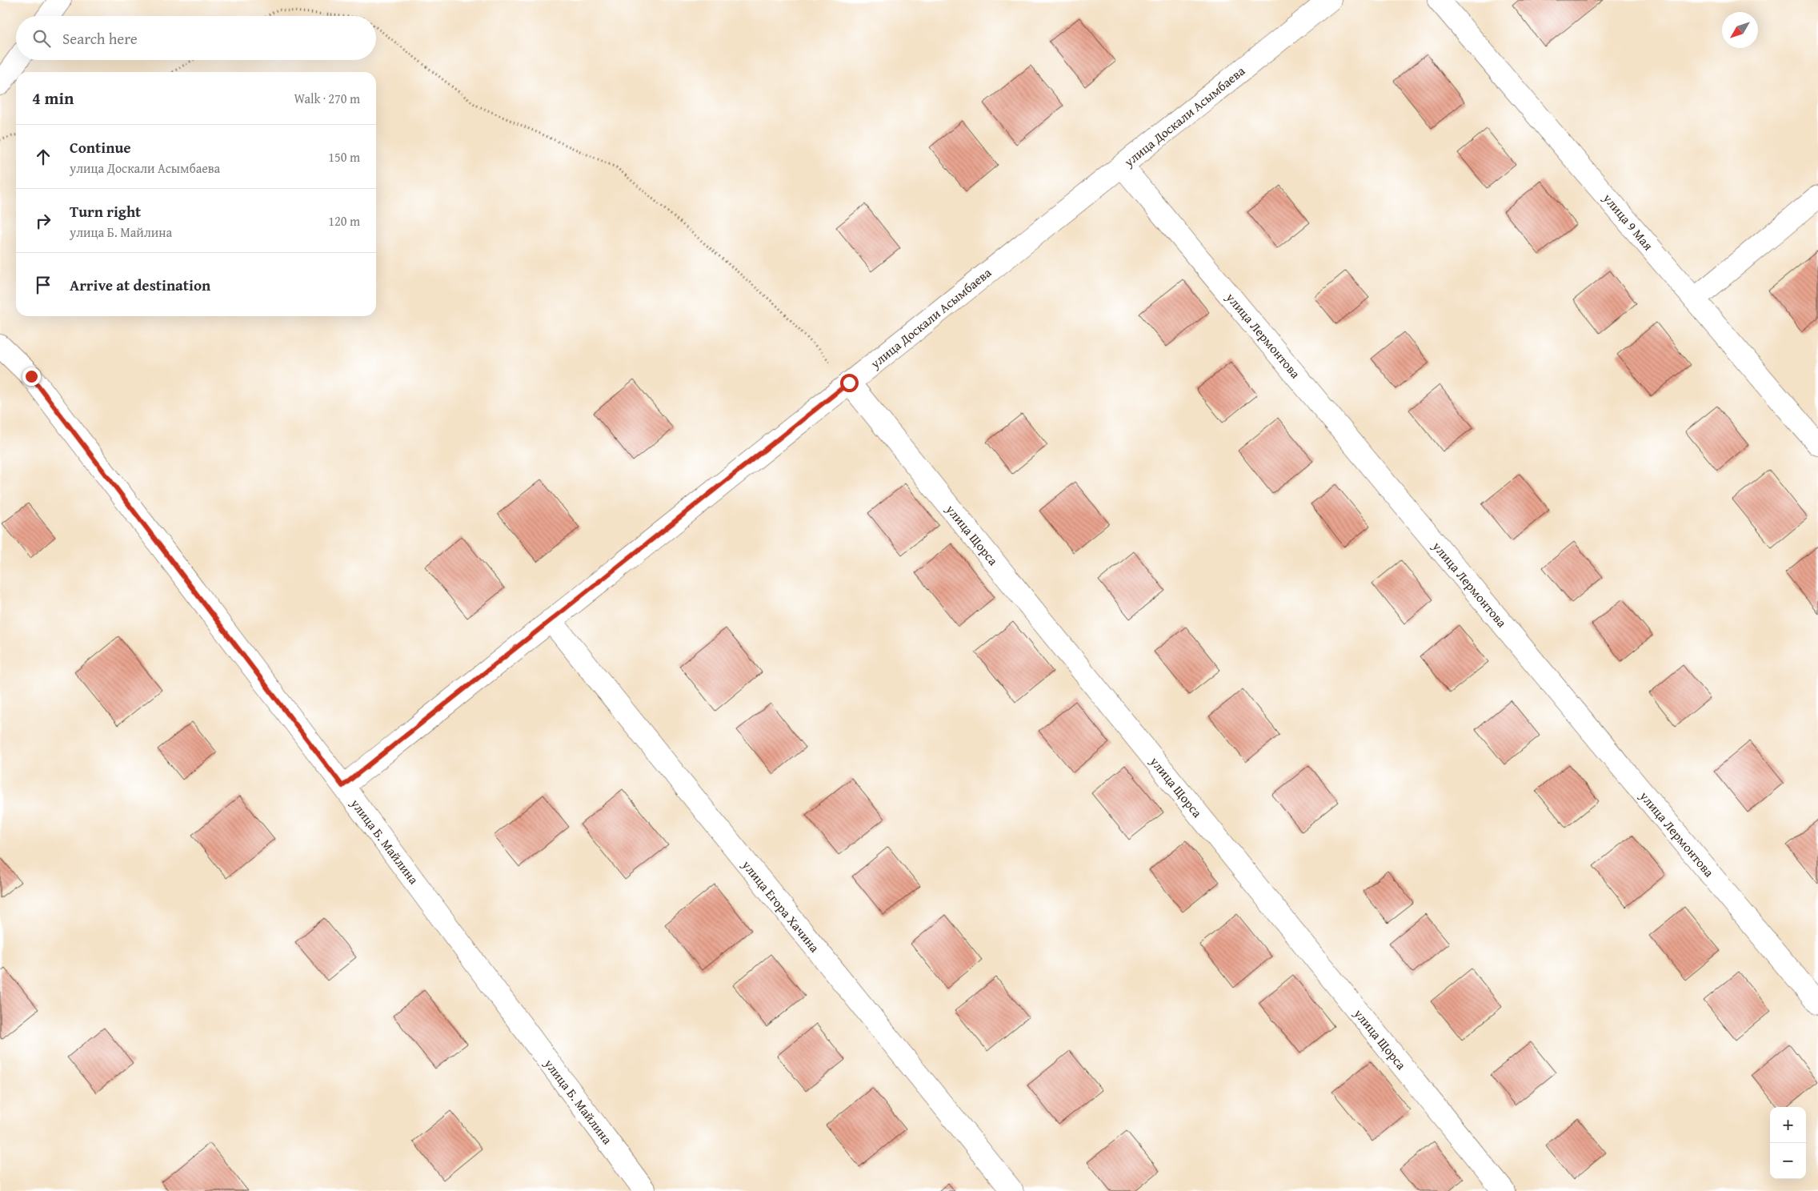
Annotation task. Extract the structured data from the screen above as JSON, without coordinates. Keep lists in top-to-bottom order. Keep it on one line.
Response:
{"streets":{"street":["улица Доскали Асымбаева","улица 9 Мая","улица Лермонтова","улица Щорса","улица Б. Майлина","улица Егора Хачина"]},"crossings":[["улица Доскали Асымбаева","улица Лермонтова"],["улица Доскали Асымбаева","улица Щорса"],["улица Доскали Асымбаева","улица Б. Майлина"],["улица Доскали Асымбаева","улица Егора Хачина"]],"north":"bottom left","page":{"search":"Search here","heading":["4 min","Walk · 270 m"],"list":[["Continue","улица Доскали Асымбаева","150 m"],["Turn right","улица Б. Майлина","120 m"],"Arrive at destination"],"map_buttons":["+","−"]}}
